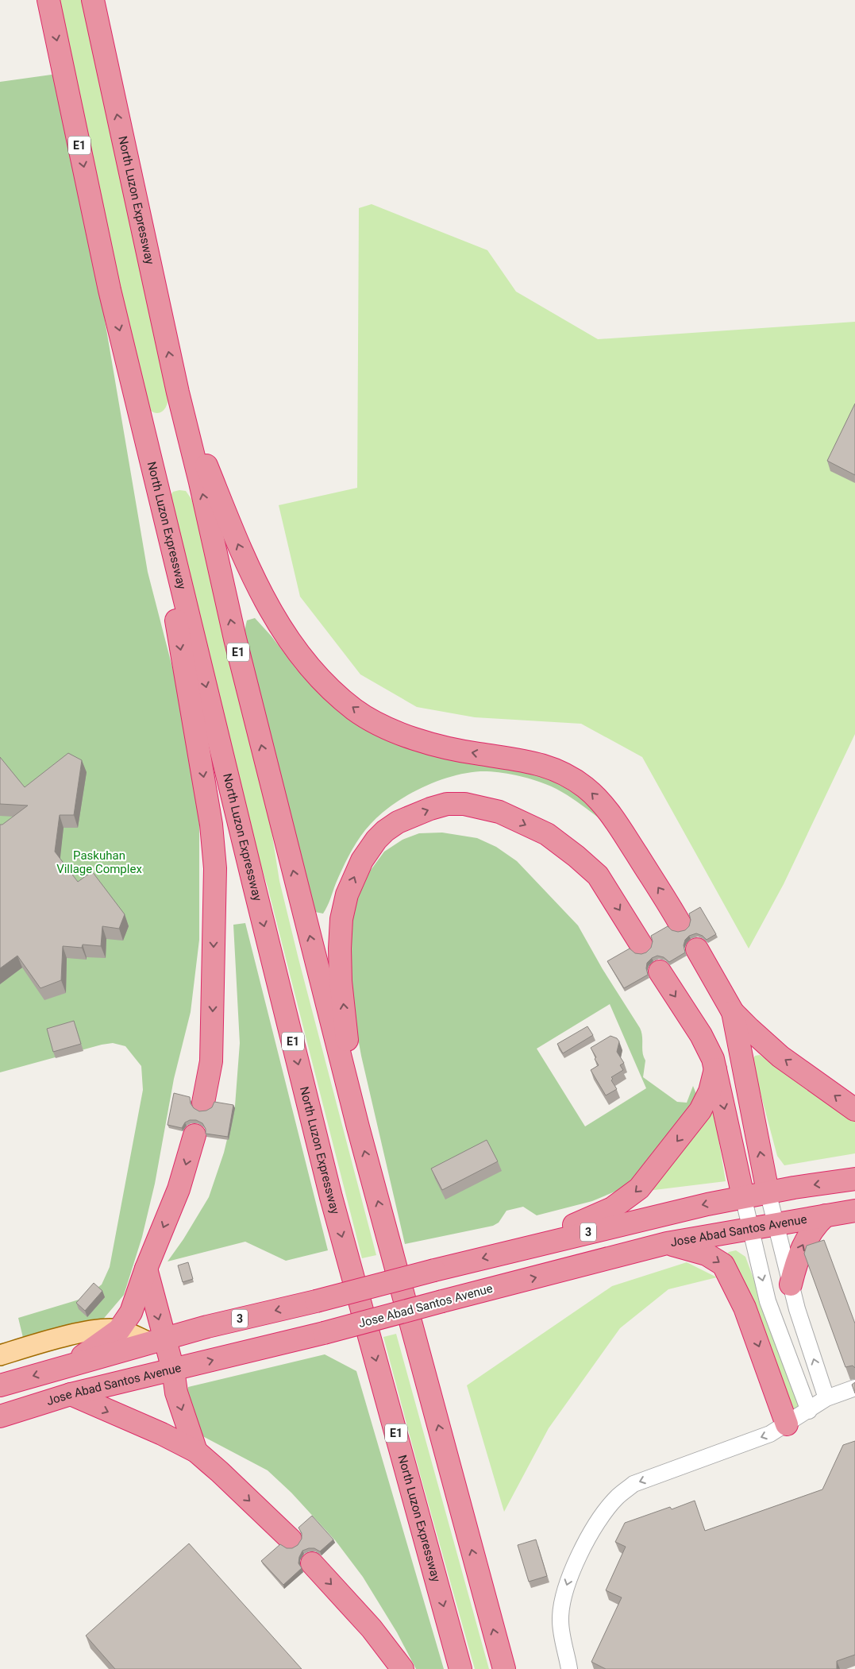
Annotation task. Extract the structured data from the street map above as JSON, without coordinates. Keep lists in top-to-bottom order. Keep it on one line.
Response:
{"streets":{"highway":["E1","North Luzon Expressway","Jose Abad Santos Avenue","3"]},"parks":["Paskuhan Village Complex"]}
